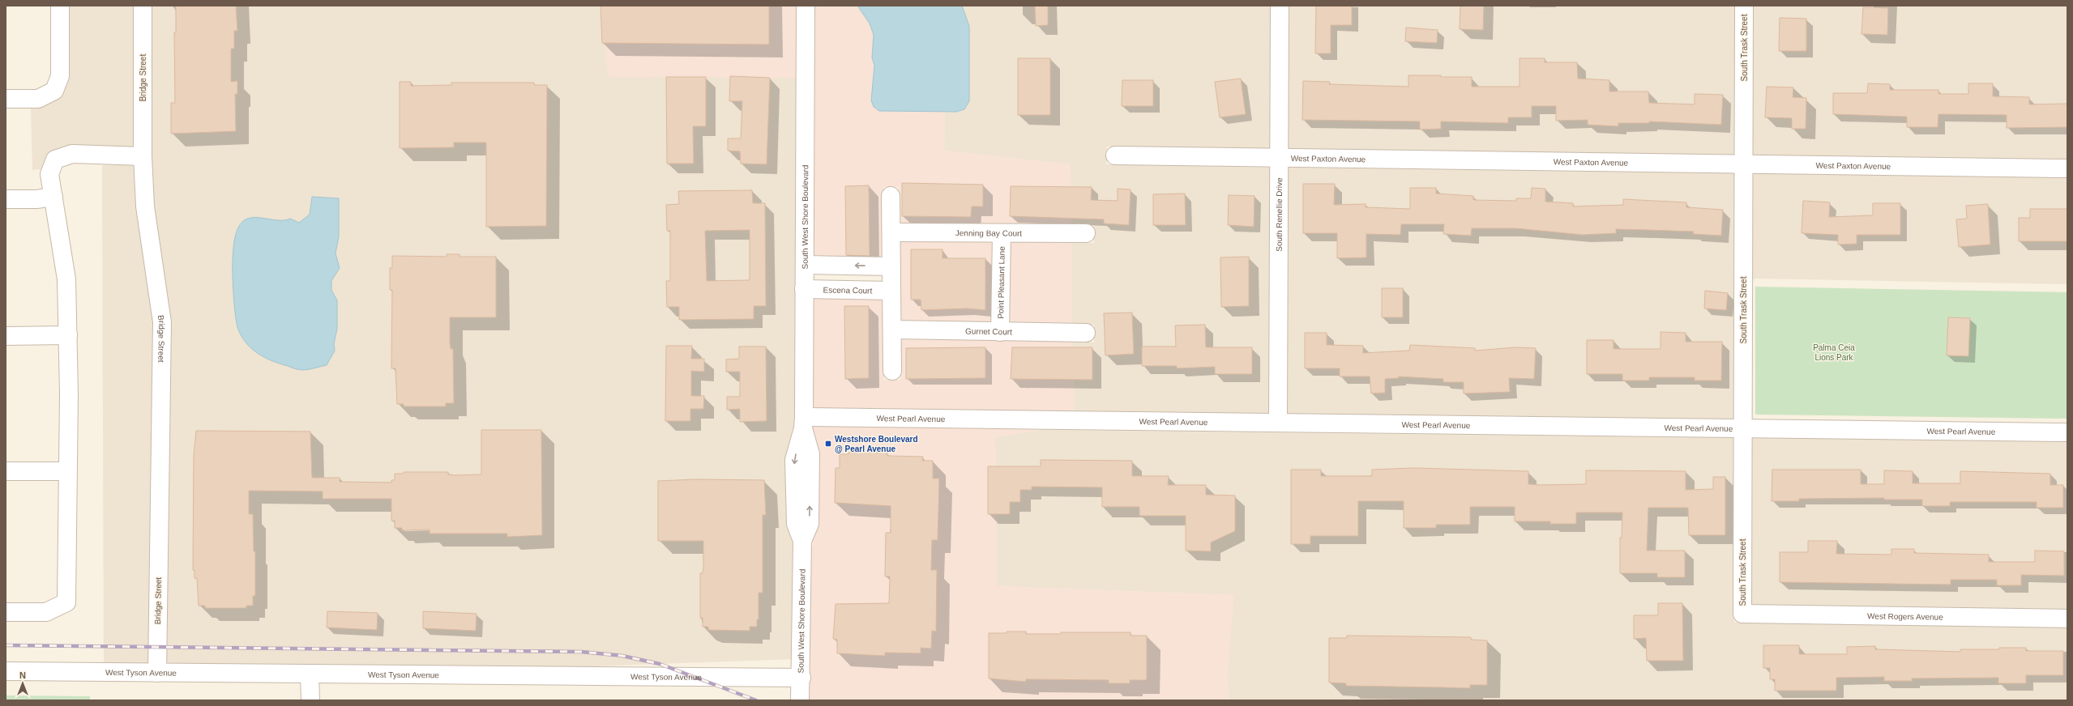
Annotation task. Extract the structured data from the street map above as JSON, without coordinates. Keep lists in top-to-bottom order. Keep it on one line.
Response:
{"streets":{"street":["South Trask Street","Bridge Street","West Paxton Avenue","South Renellie Drive","South West Shore Boulevard","Jenning Bay Court","Point Pleasant Lane","Escena Court","Gurnet Court","West Pearl Avenue","West Rogers Avenue","West Tyson Avenue"]},"crossings":[["South Trask Street","West Paxton Avenue"],["South Trask Street","West Pearl Avenue"],["South Trask Street","West Rogers Avenue"],["Bridge Street","West Tyson Avenue"],["West Paxton Avenue","South Renellie Drive"],["South Renellie Drive","West Pearl Avenue"],["South West Shore Boulevard","Escena Court"],["South West Shore Boulevard","West Pearl Avenue"],["South West Shore Boulevard","West Tyson Avenue"],["Jenning Bay Court","Point Pleasant Lane"],["Point Pleasant Lane","Gurnet Court"]],"parks":["Palma Ceia Lions Park"],"places":{"transit":["Westshore Boulevard @ Pearl Avenue"]},"north":"top"}
